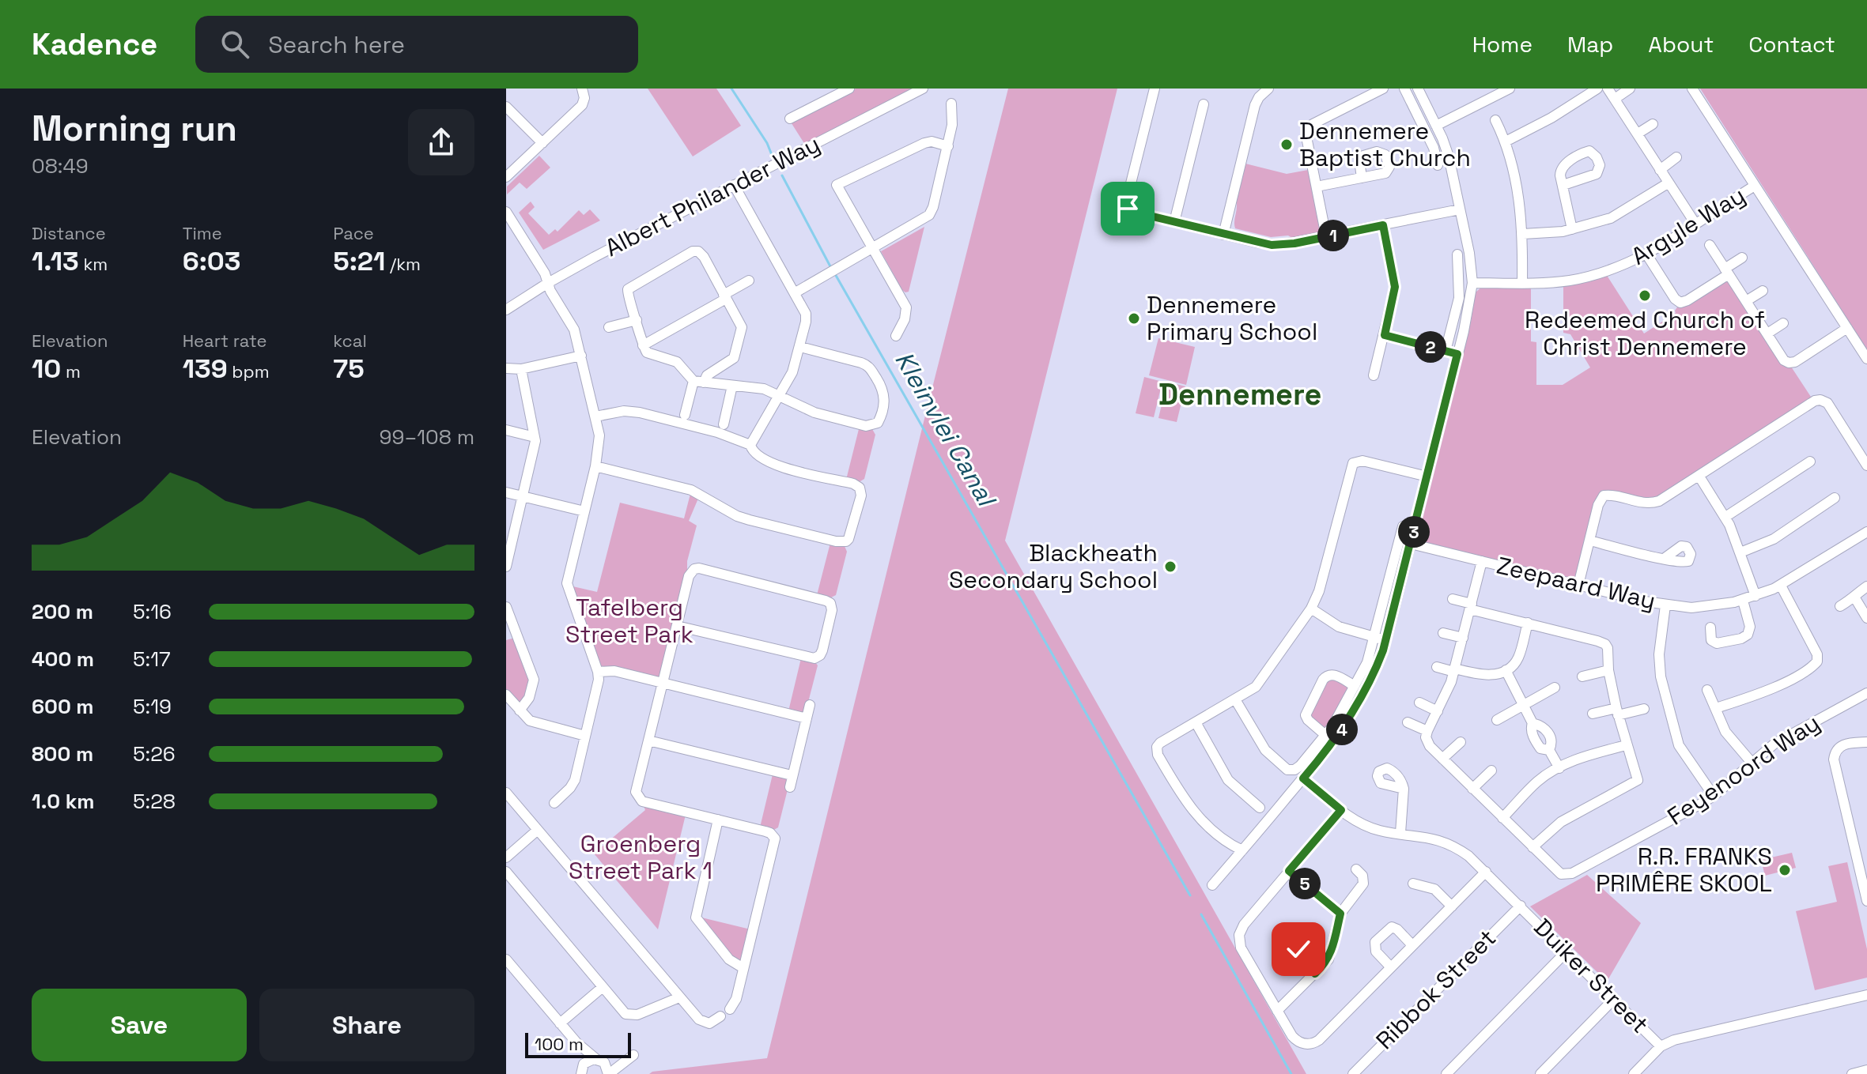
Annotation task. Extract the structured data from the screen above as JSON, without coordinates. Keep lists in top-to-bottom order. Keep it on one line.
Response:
{"streets":{"street":["Albert Philander Way","Argyle Way","Zeepaard Way","Feyenoord Way","Duiker Street","Ribbok Street"]},"crossings":[["Duiker Street","Ribbok Street"]],"districts":["Dennemere"],"water":["Kleinvlei Canal"],"parks":["Tafelberg Street Park","Groenberg Street Park 1"],"places":["Dennemere Baptist Church","Redeemed Church of Christ Dennemere","Dennemere Primary School","Blackheath Secondary School","R.R. FRANKS PRIMÊRE SKOOL"],"scale_bar":"100 m","page":{"header":"Kadence","search":"Search here","nav":["Home","Map","About","Contact"],"heading":["Morning run","08:49"],"stats":[["Distance","1.13 km"],["Time","6:03"],["Pace","5:21 /km"],["Elevation","10 m"],["Heart rate","139 bpm"],["kcal","75"]],"pins":["1","2","3","4","5"],"chart":["Elevation","99–108 m"],"list":[{"name":"200 m","note":"5:16"},{"name":"400 m","note":"5:17"},{"name":"600 m","note":"5:19"},{"name":"800 m","note":"5:26"},{"name":"1.0 km","note":"5:28"}],"buttons":["Save","Share"],"scale":"100 m"}}
